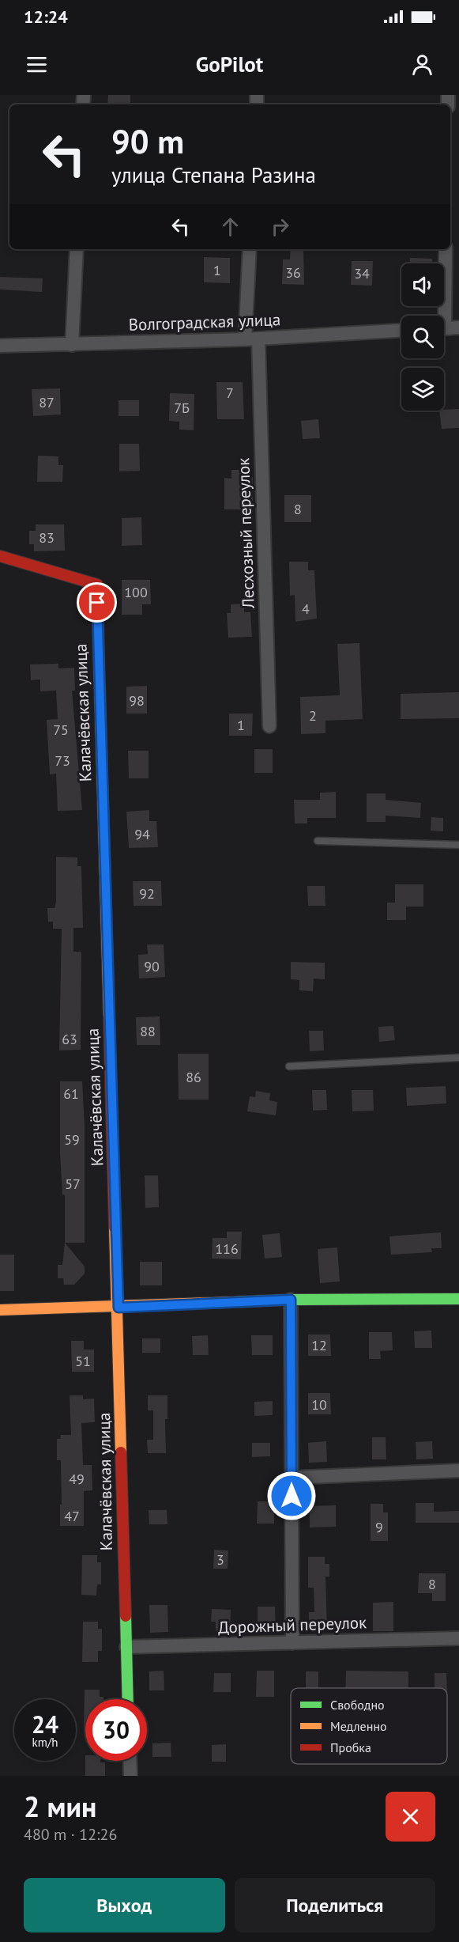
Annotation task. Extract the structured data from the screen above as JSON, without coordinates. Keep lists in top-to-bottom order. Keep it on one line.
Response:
{"streets":{"street":["Волгоградская улица","Лесхозный переулок","Калачёвская улица","Дорожный переулок"]},"crossings":[["Волгоградская улица","Лесхозный переулок"],["Калачёвская улица","Дорожный переулок"]],"house_numbers":["1","36","34","7","87","7Б","8","83","100","4","98","2","1","75","73","94","92","90","88","63","86","61","59","57","116","12","51","10","49","47","9","3","8"],"legend":["Свободно","Медленно","Пробка"],"page":{"status":"12:24","header":"GoPilot","turn":["90 m","улица Степана Разина"],"speed":"24 km/h","limit":"30","heading":["2 мин","480 m · 12:26"],"buttons":["Выход","Поделиться"]}}
